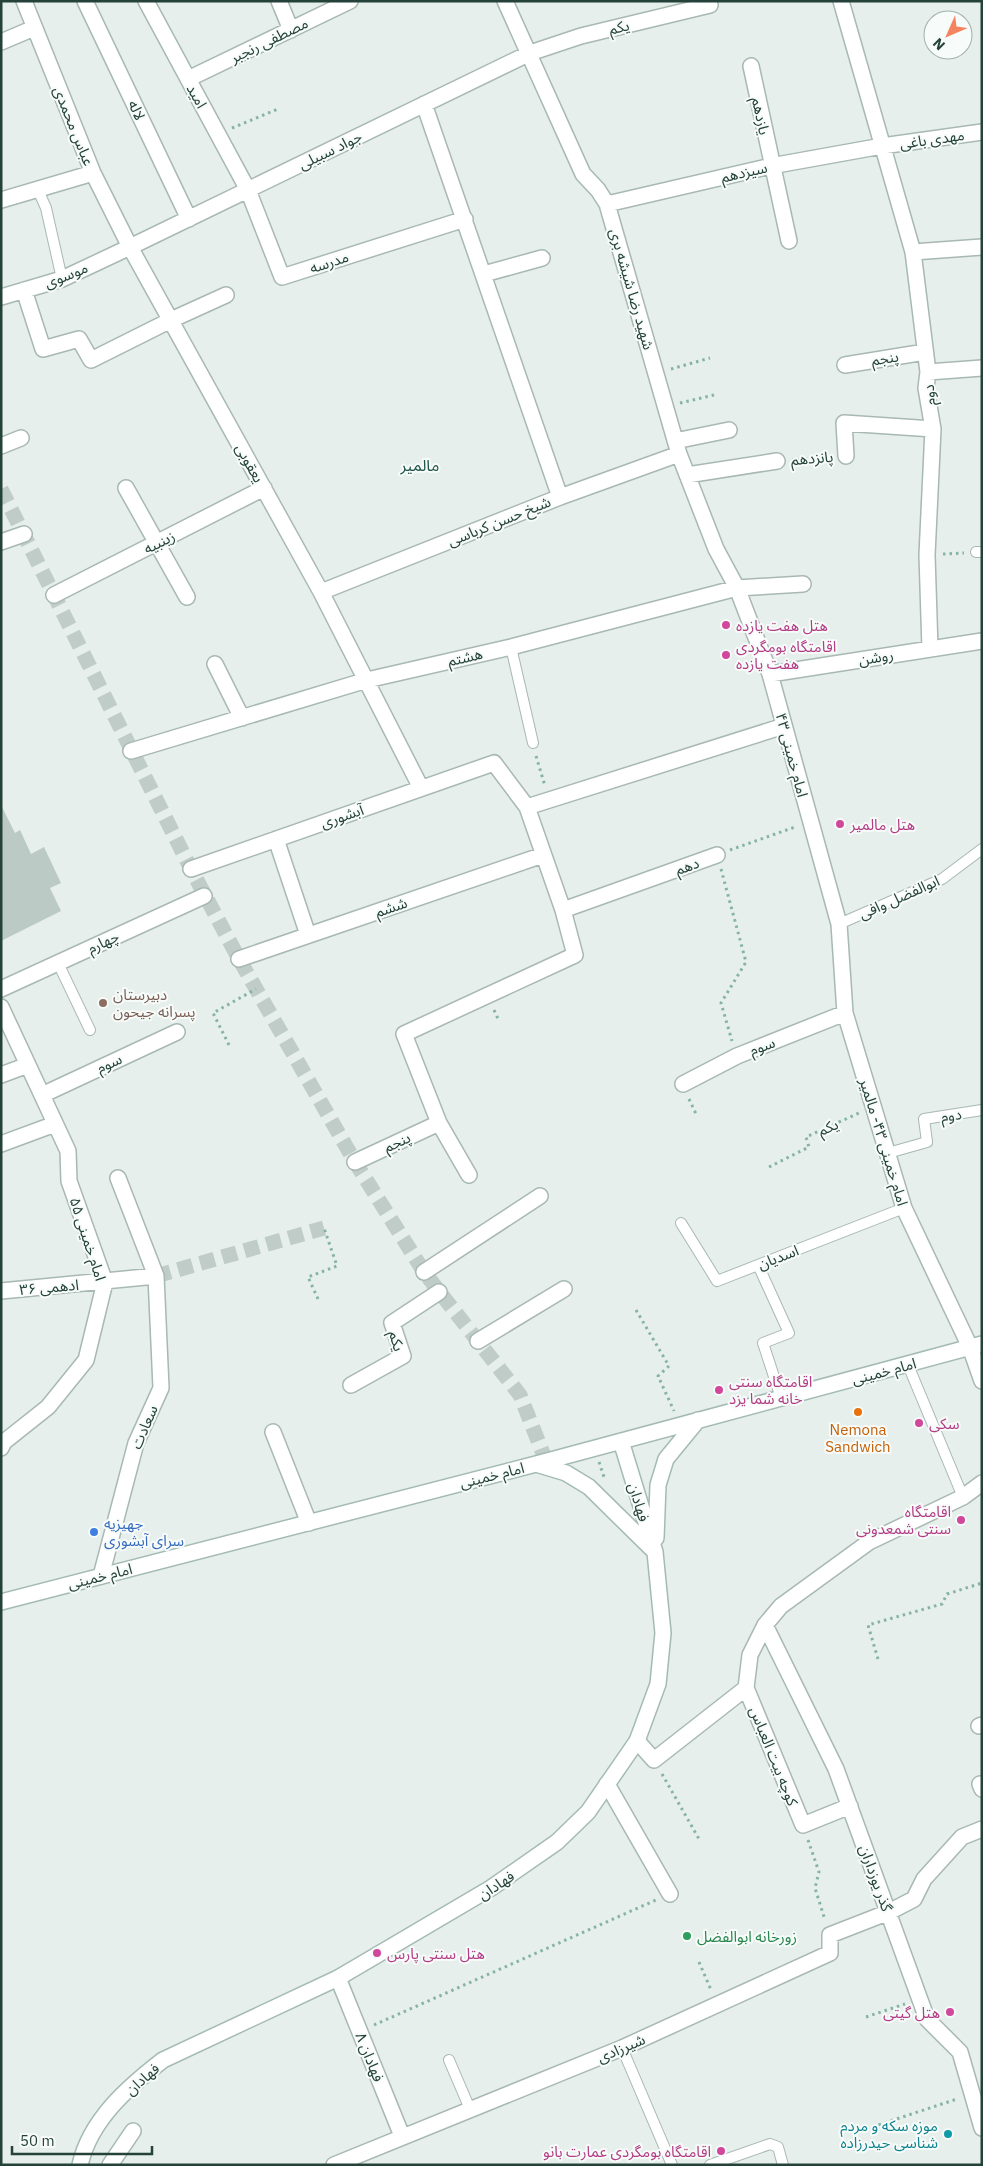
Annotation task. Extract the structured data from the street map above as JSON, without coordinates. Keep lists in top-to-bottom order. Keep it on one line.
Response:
{"streets":{"street":["یکم","مصطفی رنجبر","امید","لاله","یازدهم","عباس محمدی","مهدی باغی","جواد سبیلی","سیزدهم","مدرسه","موسوی","شهید رضا شیشه بری","پنجم","دوم","پانزدهم","یعقوبی","شیخ حسن کرباسی","زینبیه","هشتم","روشن","امام خمینی ۴۳","آبشوری","دهم","ششم","چهارم","سوم","امام خمینی ۴۳- مالمیر","امام خمینی ۵۵","ادهمی ۳۶","امام خمینی","سعادت","فهادان","کوچه بيت العباس","گذر يوزداران","شیرزادی","فهادان ۸"],"lane":["ابوالفضل وافی","اسدیان"]},"crossings":[["یکم","جواد سبیلی"],["یکم","شهید رضا شیشه بری"],["یکم","امام خمینی ۴۳- مالمیر"],["مصطفی رنجبر","امید"],["امید","جواد سبیلی"],["امید","مدرسه"],["لاله","جواد سبیلی"],["یازدهم","سیزدهم"],["عباس محمدی","جواد سبیلی"],["عباس محمدی","موسوی"],["عباس محمدی","یعقوبی"],["مهدی باغی","سیزدهم"],["مهدی باغی","دوم"],["جواد سبیلی","مدرسه"],["جواد سبیلی","موسوی"],["جواد سبیلی","شهید رضا شیشه بری"],["جواد سبیلی","یعقوبی"],["سیزدهم","شهید رضا شیشه بری"],["سیزدهم","دوم"],["موسوی","یعقوبی"],["شهید رضا شیشه بری","پانزدهم"],["شهید رضا شیشه بری","شیخ حسن کرباسی"],["شهید رضا شیشه بری","هشتم"],["شهید رضا شیشه بری","امام خمینی ۴۳"],["پنجم","دوم"],["دوم","پانزدهم"],["دوم","روشن"],["دوم","امام خمینی ۴۳- مالمیر"],["یعقوبی","شیخ حسن کرباسی"],["یعقوبی","زینبیه"],["یعقوبی","هشتم"],["یعقوبی","آبشوری"],["هشتم","امام خمینی ۴۳"],["روشن","امام خمینی ۴۳"],["امام خمینی ۴۳","دهم"],["امام خمینی ۴۳","ابوالفضل وافی"],["امام خمینی ۴۳","امام خمینی ۴۳- مالمیر"],["ابوالفضل وافی","امام خمینی ۴۳- مالمیر"],["سوم","امام خمینی ۴۳- مالمیر"],["سوم","امام خمینی ۵۵"],["امام خمینی ۴۳- مالمیر","اسدیان"],["امام خمینی ۴۳- مالمیر","امام خمینی"],["امام خمینی ۵۵","ادهمی ۳۶"],["ادهمی ۳۶","سعادت"],["امام خمینی","سعادت"],["امام خمینی","فهادان"],["فهادان","فهادان ۸"],["شیرزادی","فهادان ۸"]],"districts":["مالمیر"],"places":["هتل هفت یازده","اقامتگاه بومگردی هفت یازده","هتل مالمير","دبیرستان پسرانه جیحون","اقامتگاه سنتی خانه شما یزد","Nemona Sandwich","سکی","اقامتگاه سنتی شمعدونی","جهیزیه سرای آبشوری","زورخانه ابوالفضل","هتل سنتی پارس","هتل گیتی","موزه سکه و مردم شناسی حیدرزاده","اقامتگاه بومگردی عمارت بانو"],"scale_bar":"50 m","north":"bottom left"}
